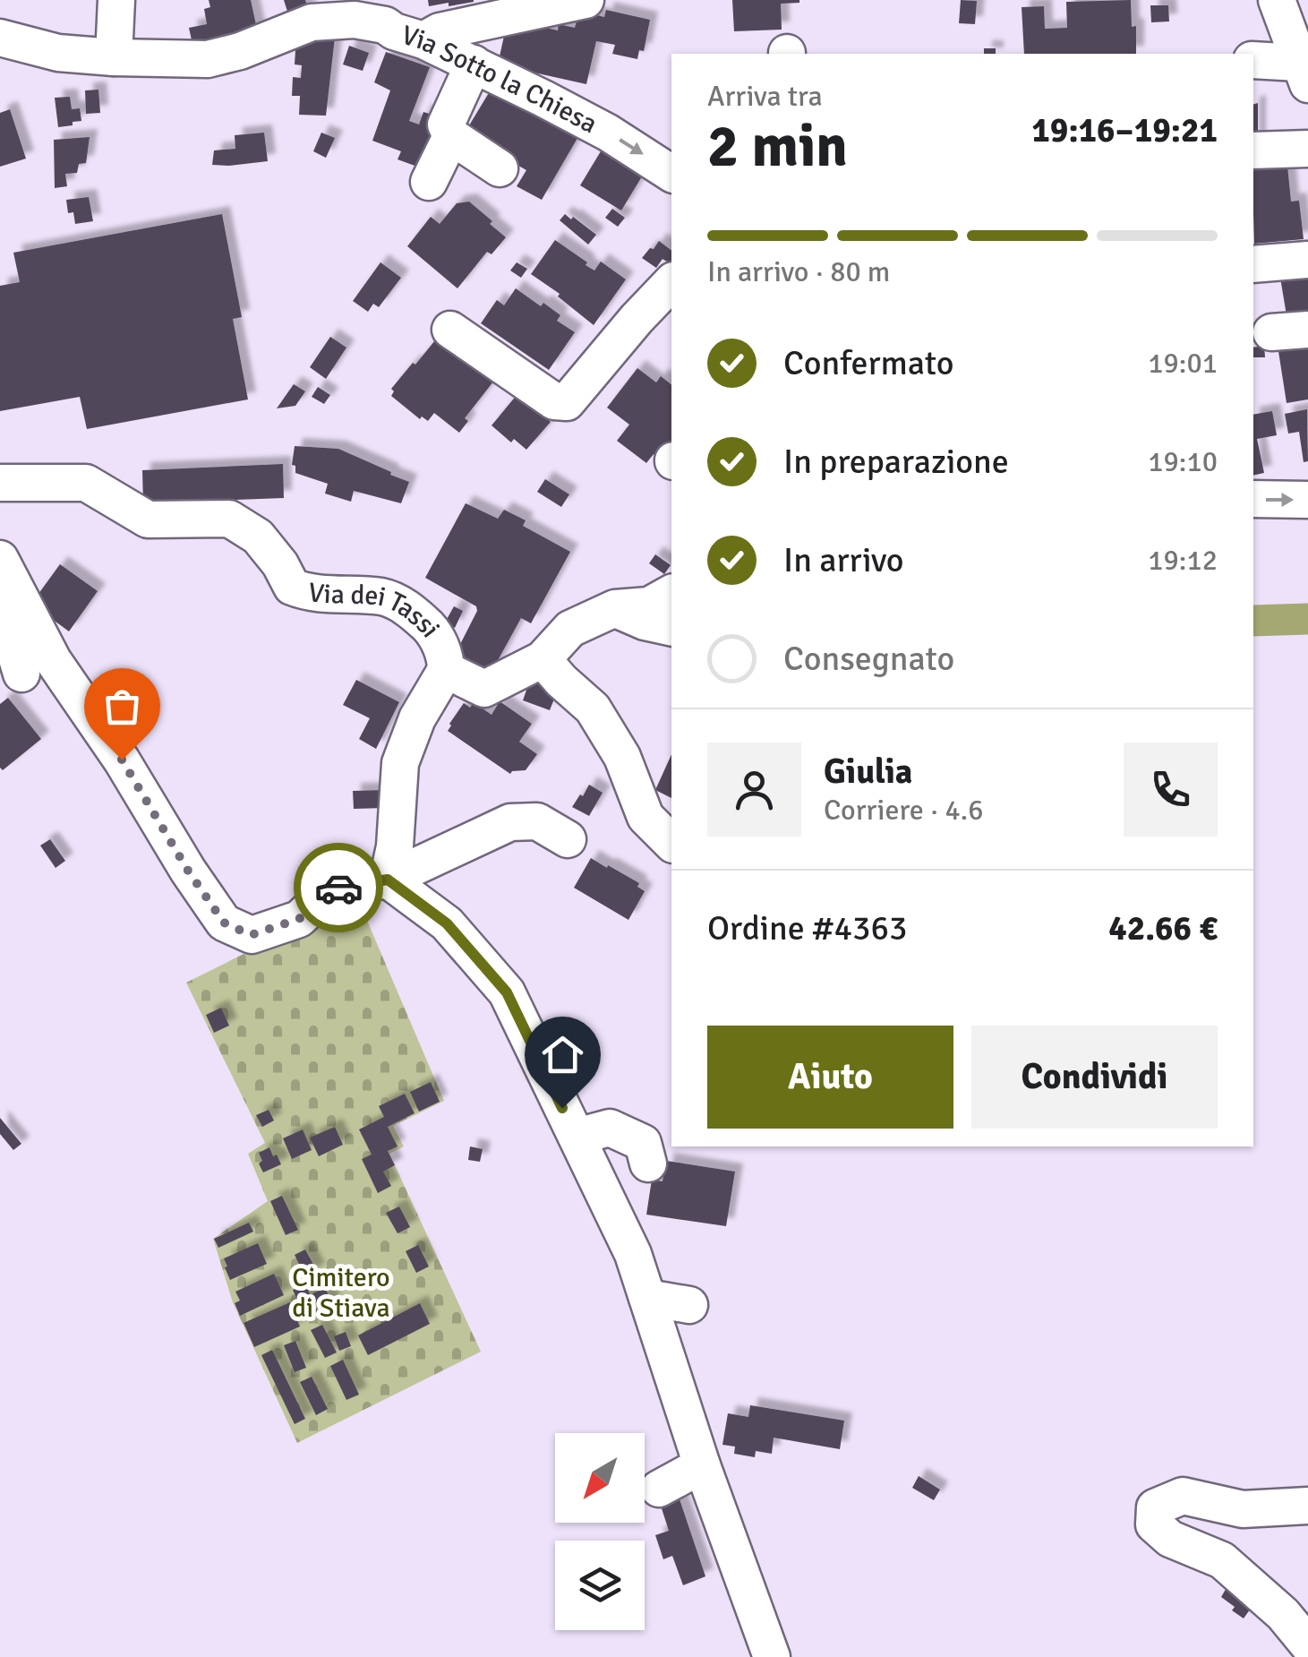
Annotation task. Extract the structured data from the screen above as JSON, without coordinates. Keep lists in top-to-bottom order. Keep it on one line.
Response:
{"streets":{"street":["Via Sotto la Chiesa","Via dei Tassi"]},"parks":["Cimitero di Stiava"],"north":"bottom left","page":{"heading":["2 min","Arriva tra","19:16–19:21"],"panel":["Giulia","Corriere · 4.6","Ordine #4363","42.66 €"],"bar":"In arrivo · 80 m","list":[["Confermato","19:01"],["In preparazione","19:10"],["In arrivo","19:12"],"Consegnato"],"buttons":["Aiuto","Condividi"]}}
